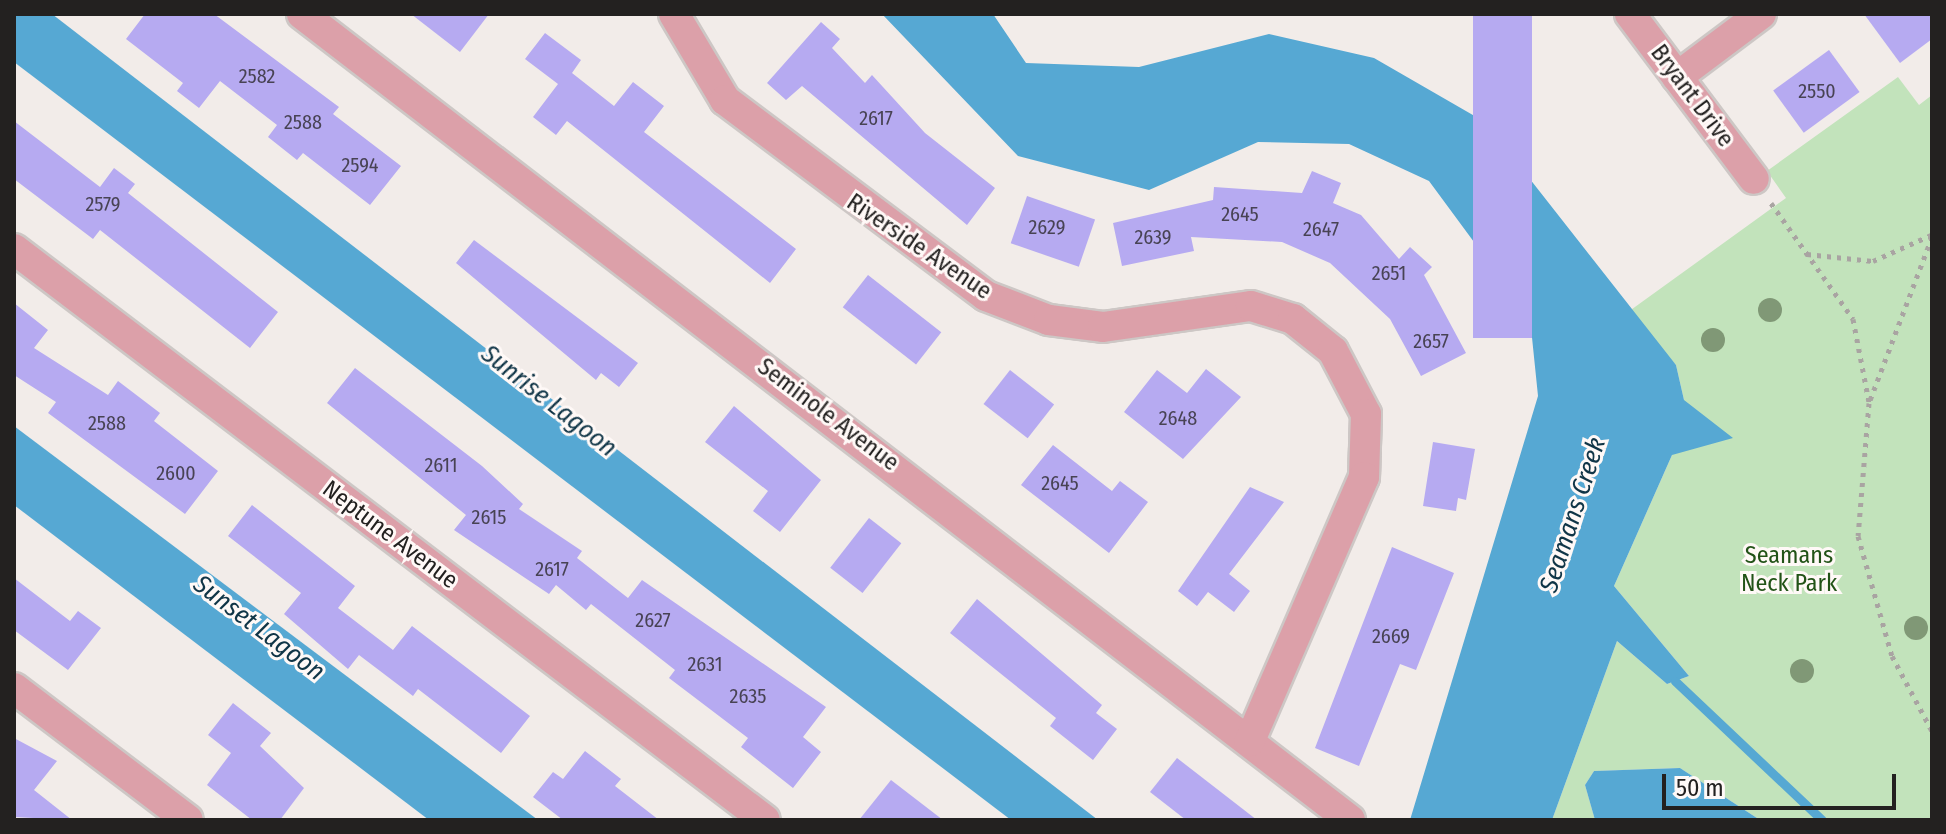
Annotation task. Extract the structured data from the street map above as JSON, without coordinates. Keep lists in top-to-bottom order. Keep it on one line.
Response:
{"streets":{"street":["Bryant Drive","Riverside Avenue","Seminole Avenue","Neptune Avenue"]},"crossings":[["Riverside Avenue","Seminole Avenue"]],"water":["Sunrise Lagoon","Seamans Creek","Sunset Lagoon"],"parks":["Seamans Neck Park"],"house_numbers":["2582","2550","2617","2588","2594","2579","2645","2629","2647","2639","2651","2657","2648","2588","2611","2600","2645","2615","2617","2627","2669","2631","2635"],"scale_bar":"50 m"}
